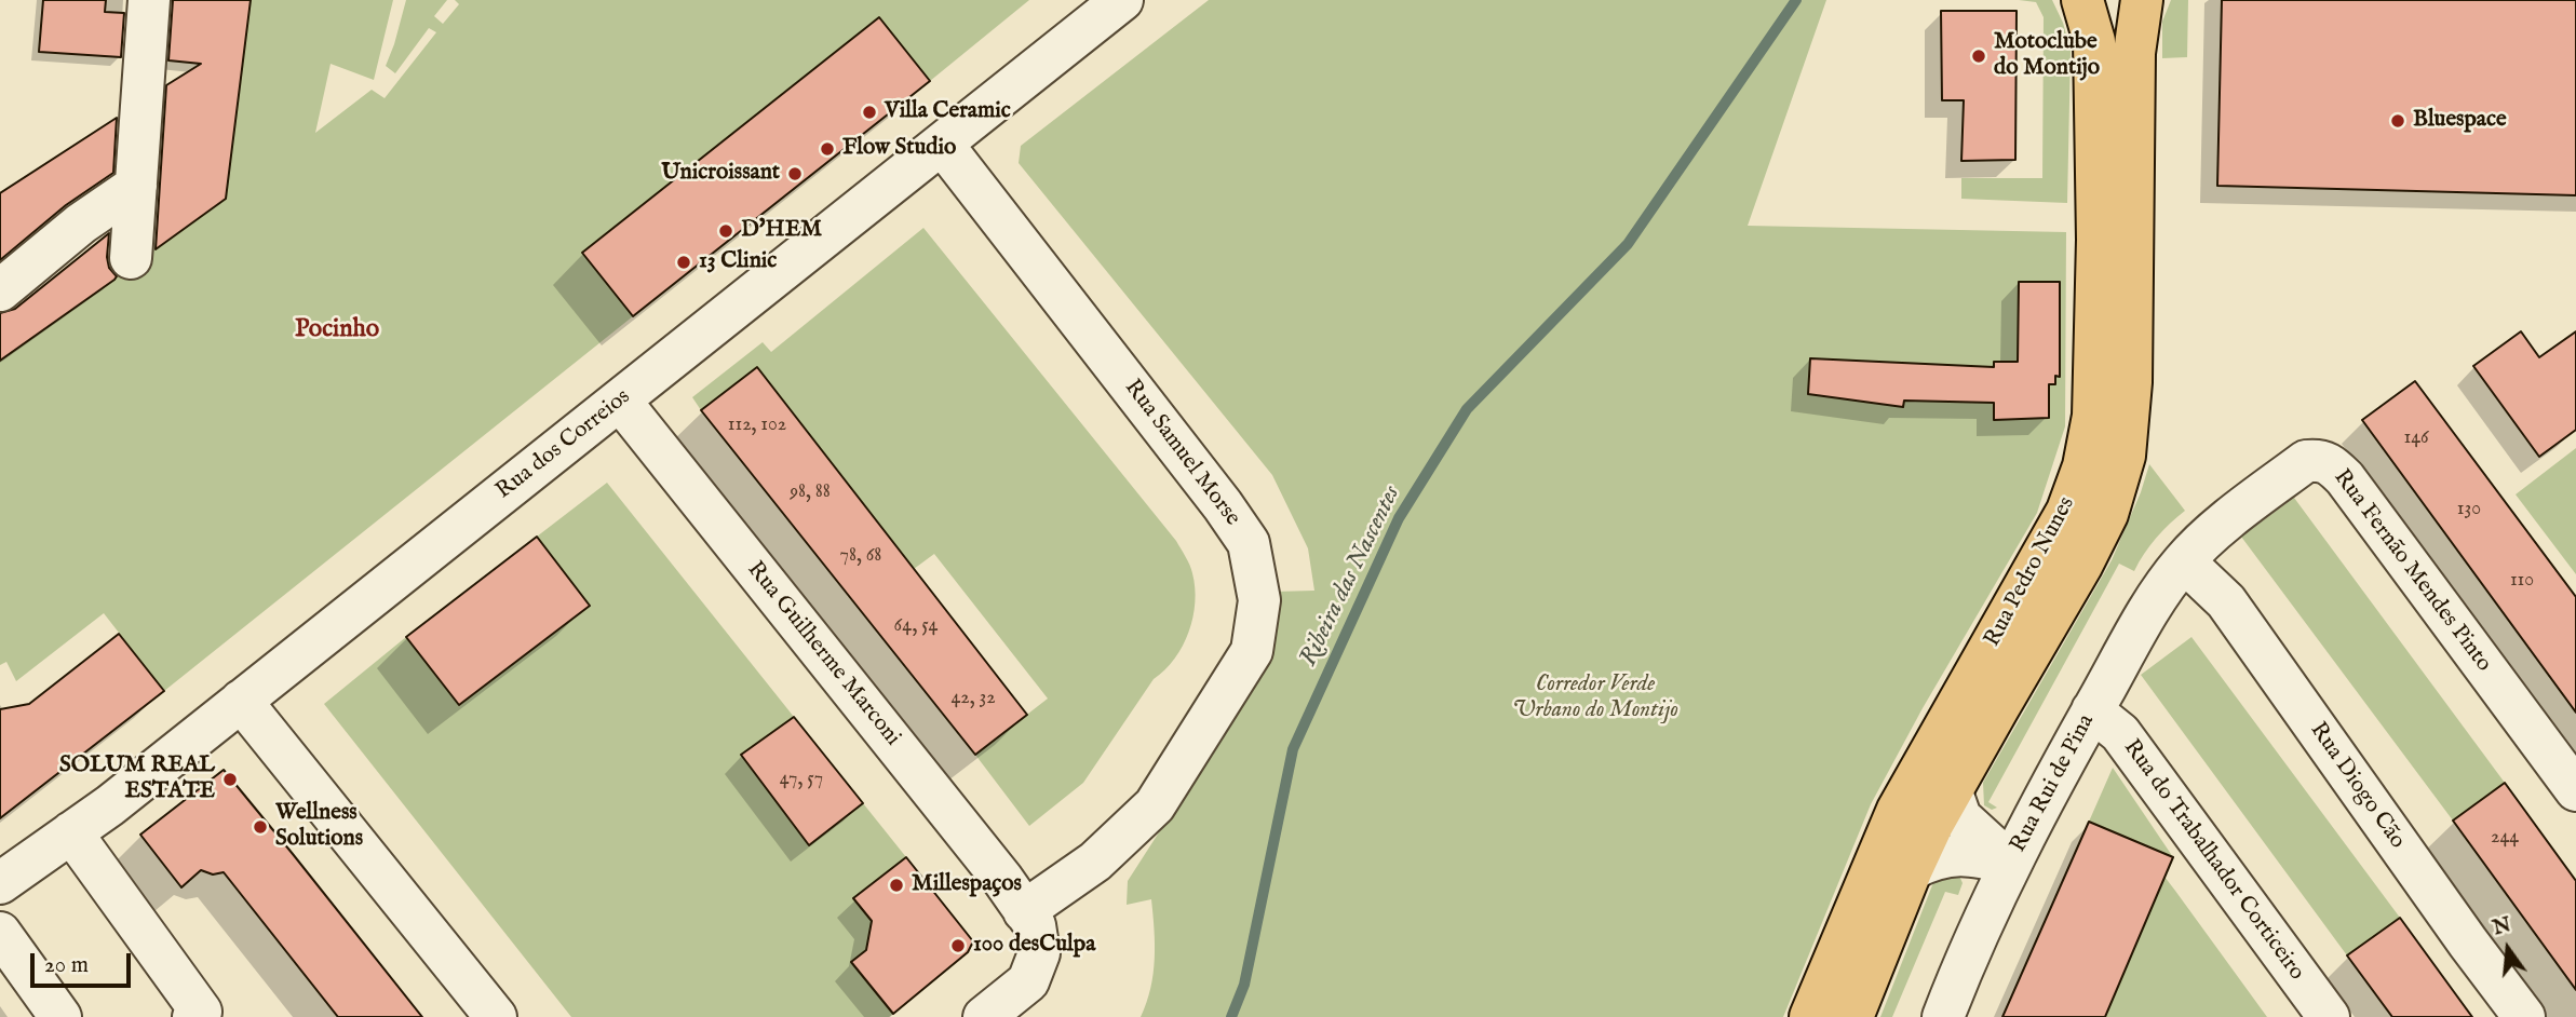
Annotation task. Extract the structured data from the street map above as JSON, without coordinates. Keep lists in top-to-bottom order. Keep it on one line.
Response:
{"streets":{"main road":["Rua Pedro Nunes"],"street":["Rua dos Correios","Rua Samuel Morse","Rua Fernão Mendes Pinto","Rua Guilherme Marconi","Rua Rui de Pina","Rua Diogo Cão","Rua do Trabalhador Corticeiro"]},"crossings":[["Rua dos Correios","Rua Samuel Morse"],["Rua dos Correios","Rua Guilherme Marconi"],["Rua Samuel Morse","Rua Guilherme Marconi"],["Rua Fernão Mendes Pinto","Rua Rui de Pina"],["Rua Fernão Mendes Pinto","Rua Diogo Cão"],["Rua Rui de Pina","Rua Diogo Cão"],["Rua Rui de Pina","Rua do Trabalhador Corticeiro"]],"districts":["Pocinho"],"water":["Ribeira das Nascentes"],"parks":["Corredor Verde Urbano do Montijo"],"places":["Motoclube do Montijo","Villa Ceramic","Bluespace","Flow Studio","Unicroissant","D'HEM","13 Clinic","SOLUM REAL ESTATE","Wellness Solutions","Millespaços","100 desCulpa"],"house_numbers":["112, 102","146","98, 88","130","78, 68","110","64, 54","42, 32","47, 57","244"],"scale_bar":"20 m","north":"top"}
